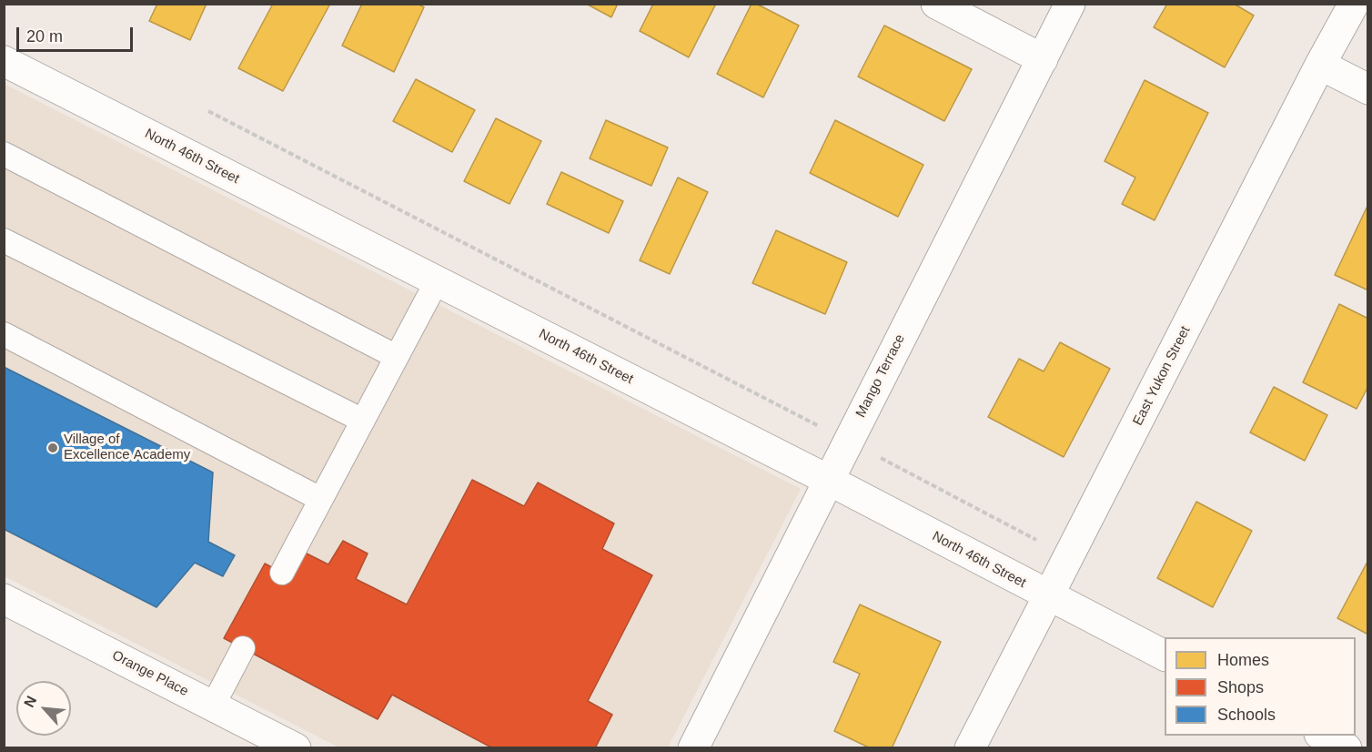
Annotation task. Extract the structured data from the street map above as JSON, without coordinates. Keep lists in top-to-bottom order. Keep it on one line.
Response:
{"streets":{"street":["North 46th Street","Mango Terrace","East Yukon Street","Orange Place"]},"crossings":[["North 46th Street","Mango Terrace"],["North 46th Street","East Yukon Street"]],"places":["Village of Excellence Academy"],"legend":["Homes","Shops","Schools"],"scale_bar":"20 m","north":"top left"}
